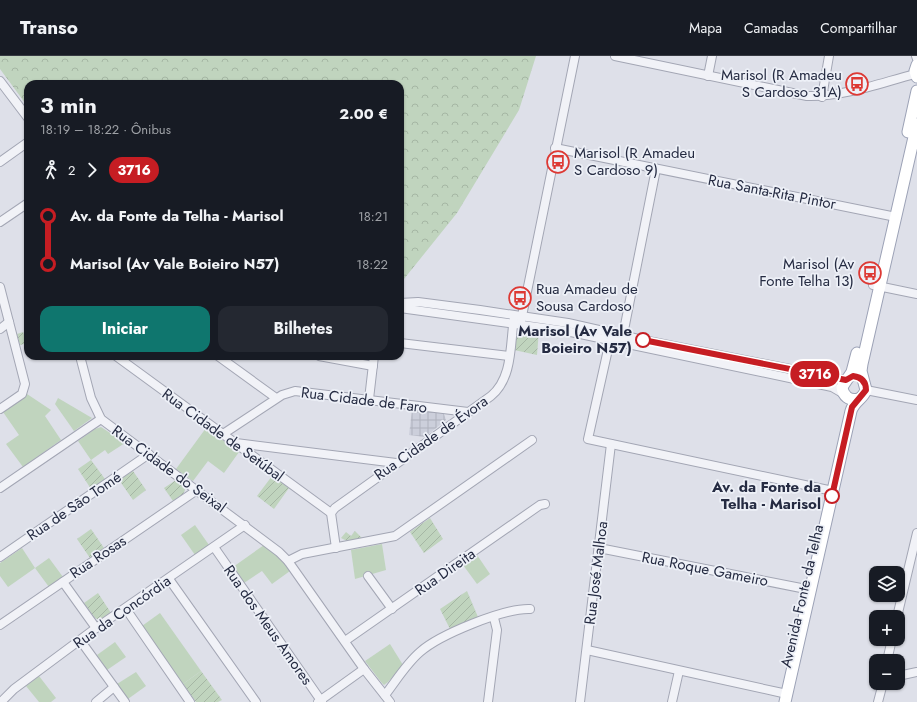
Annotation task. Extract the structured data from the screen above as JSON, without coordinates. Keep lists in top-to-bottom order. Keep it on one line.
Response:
{"streets":{"main road":["Avenida Fonte da Telha"],"street":["Rua Santa-Rita Pintor","Rua Cidade de Faro","Rua Cidade de Setúbal","Rua Cidade de Évora","Rua Cidade do Seixal","Rua de São Tomé","Rua Rosas","Rua Roque Gameiro","Rua Direita","Rua José Malhoa","Rua da Concórdia","Rua dos Meus Amores"]},"crossings":[["Rua Santa-Rita Pintor","Rua Cidade de Évora"],["Rua Santa-Rita Pintor","Avenida Fonte da Telha"],["Rua Cidade de Faro","Rua Cidade de Setúbal"],["Rua Cidade de Faro","Rua Cidade de Évora"],["Rua Cidade de Setúbal","Rua Cidade de Évora"],["Rua Cidade do Seixal","Rua de São Tomé"],["Rua Cidade do Seixal","Rua Rosas"],["Rua Cidade do Seixal","Rua Direita"],["Rua Cidade do Seixal","Rua da Concórdia"],["Rua Roque Gameiro","Rua José Malhoa"],["Rua Roque Gameiro","Avenida Fonte da Telha"],["Rua da Concórdia","Rua dos Meus Amores"]],"places":{"bus stop":["Marisol (R Amadeu S Cardoso 31A)","Marisol (R Amadeu S Cardoso 9)","Marisol (Av Fonte Telha 13)","Rua Amadeu de Sousa Cardoso"],"other":["Marisol (Av Vale Boieiro N57)","Av. da Fonte da Telha - Marisol"]},"lines":["bus line 3716"],"page":{"header":"Transo","nav":["Mapa","Camadas","Compartilhar"],"on_map":"3716","heading":["3 min","18:19 – 18:22 · Ônibus","2.00 €"],"legs":["2","3716"],"list":[{"name":"Av. da Fonte da Telha - Marisol","value":"18:21"},{"name":"Marisol (Av Vale Boieiro N57)","value":"18:22"}],"buttons":["Iniciar","Bilhetes"],"map_buttons":["+","−"]}}
